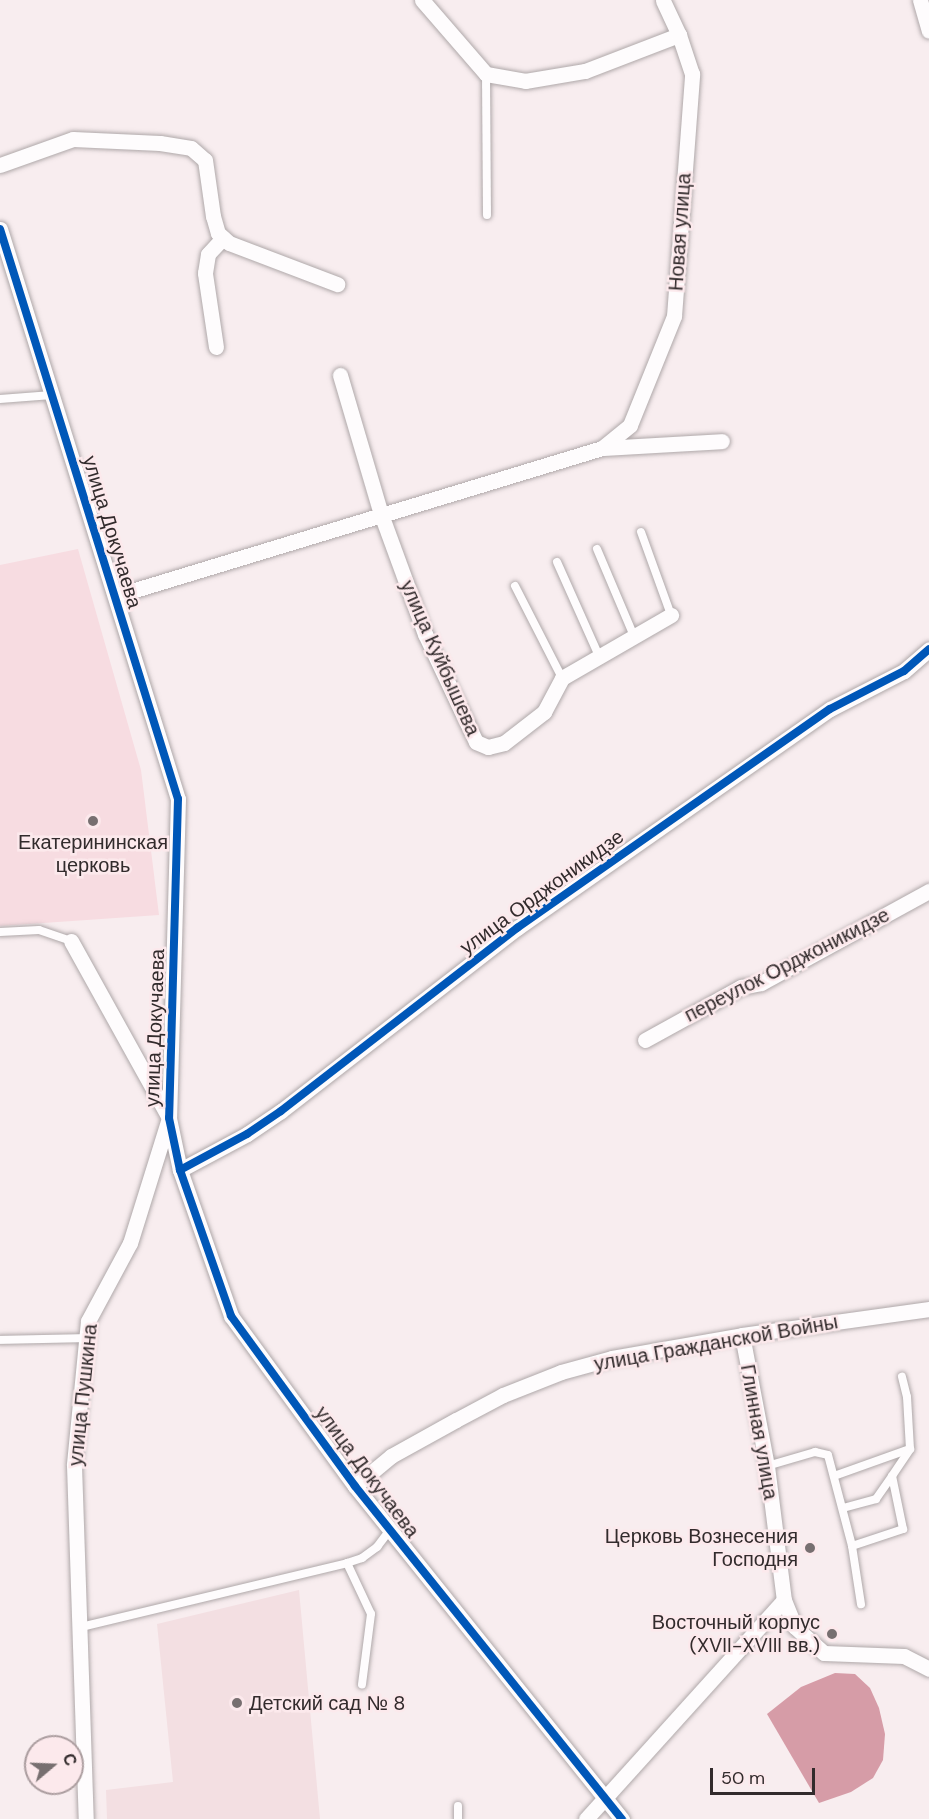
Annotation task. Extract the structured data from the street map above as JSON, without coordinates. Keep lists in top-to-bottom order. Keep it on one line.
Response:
{"streets":{"street":["Новая улица","улица Докучаева","улица Куйбышева","улица Орджоникидзе","переулок Орджоникидзе","улица Гражданской Войны","улица Пушкина","Глинная улица"]},"crossings":[["улица Докучаева","улица Орджоникидзе"],["улица Докучаева","улица Гражданской Войны"],["улица Докучаева","улица Пушкина"],["улица Гражданской Войны","Глинная улица"]],"places":["Екатерининская церковь","Церковь Вознесения Господня","Восточный корпус (XVII-XVIII вв.)","Детский сад № 8"],"scale_bar":"50 m","north":"right"}
